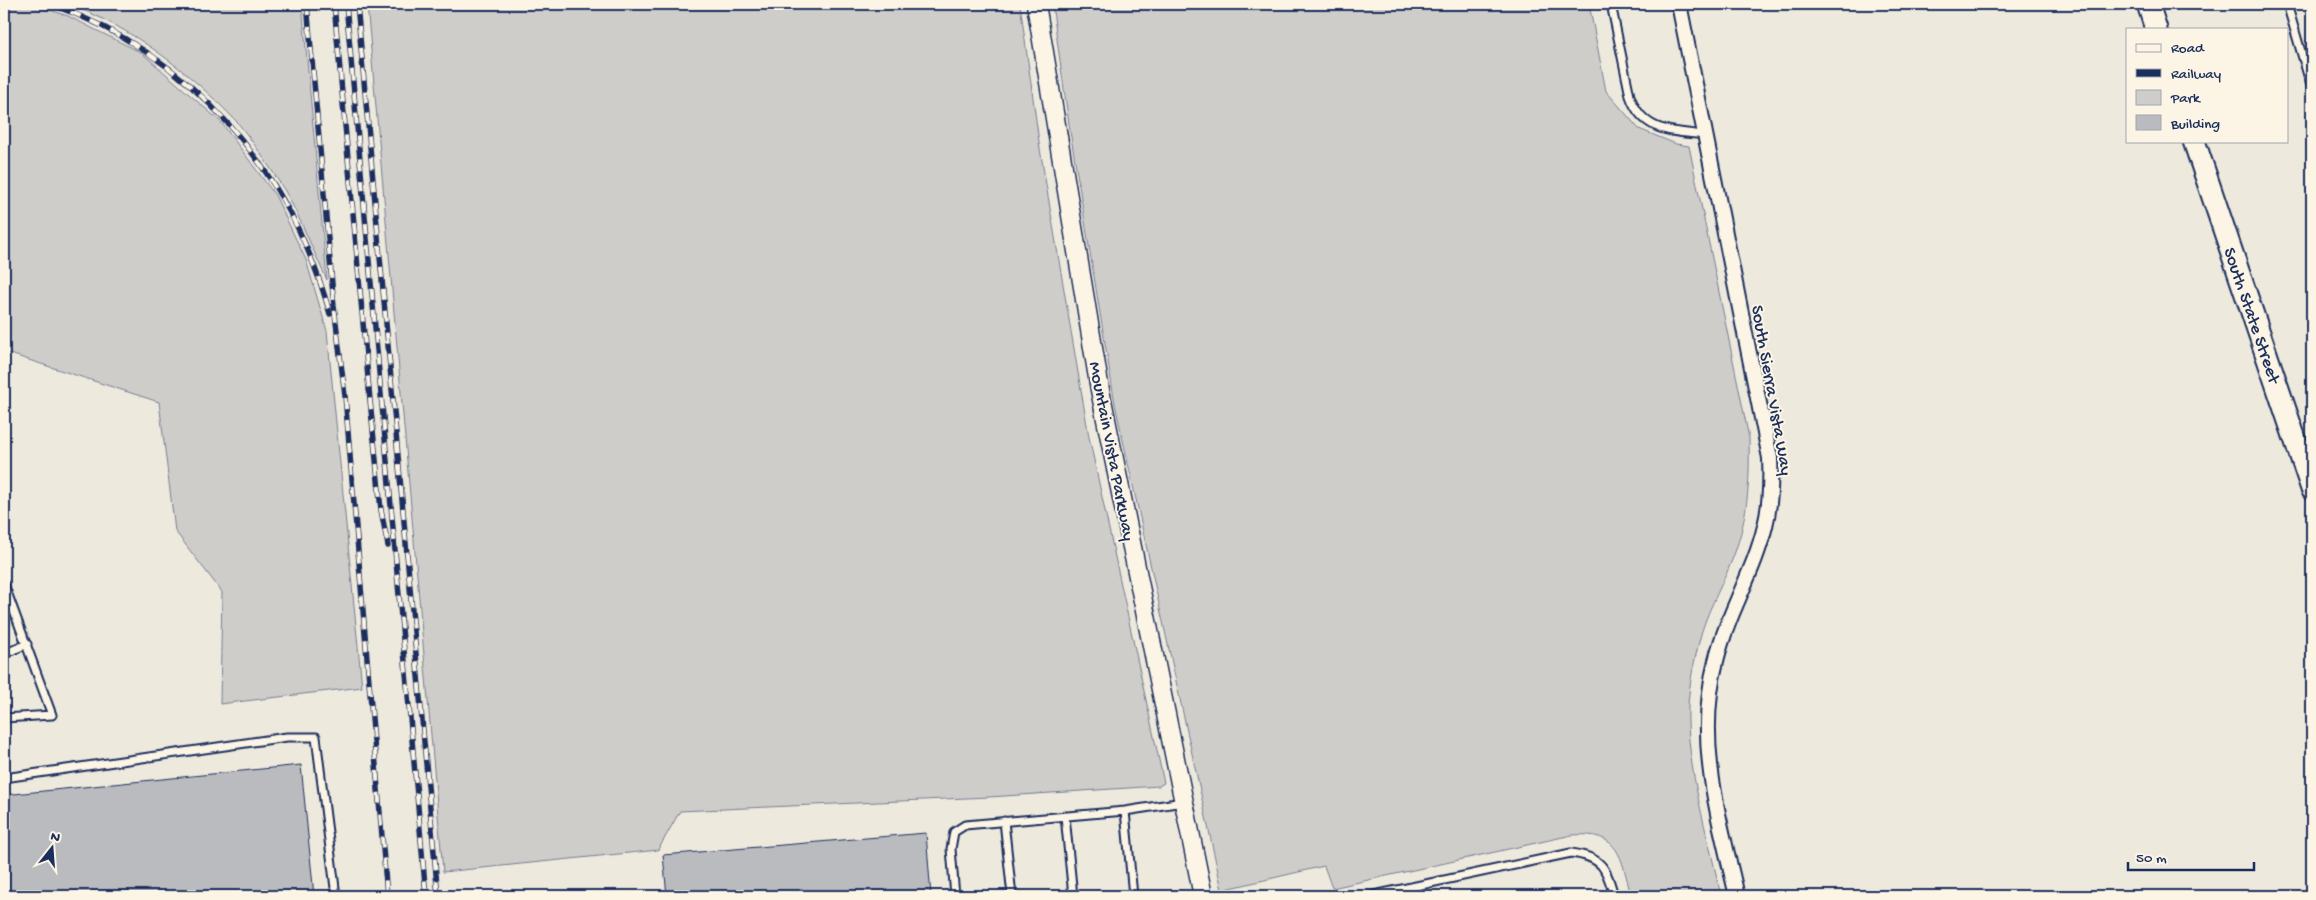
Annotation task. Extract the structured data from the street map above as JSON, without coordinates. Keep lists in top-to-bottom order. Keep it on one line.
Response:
{"streets":{"main road":["South State Street"],"street":["South Sierra Vista Way","Mountain Vista Parkway"]},"legend":["Road","Railway","Park","Building"],"scale_bar":"50 m","north":"top"}
